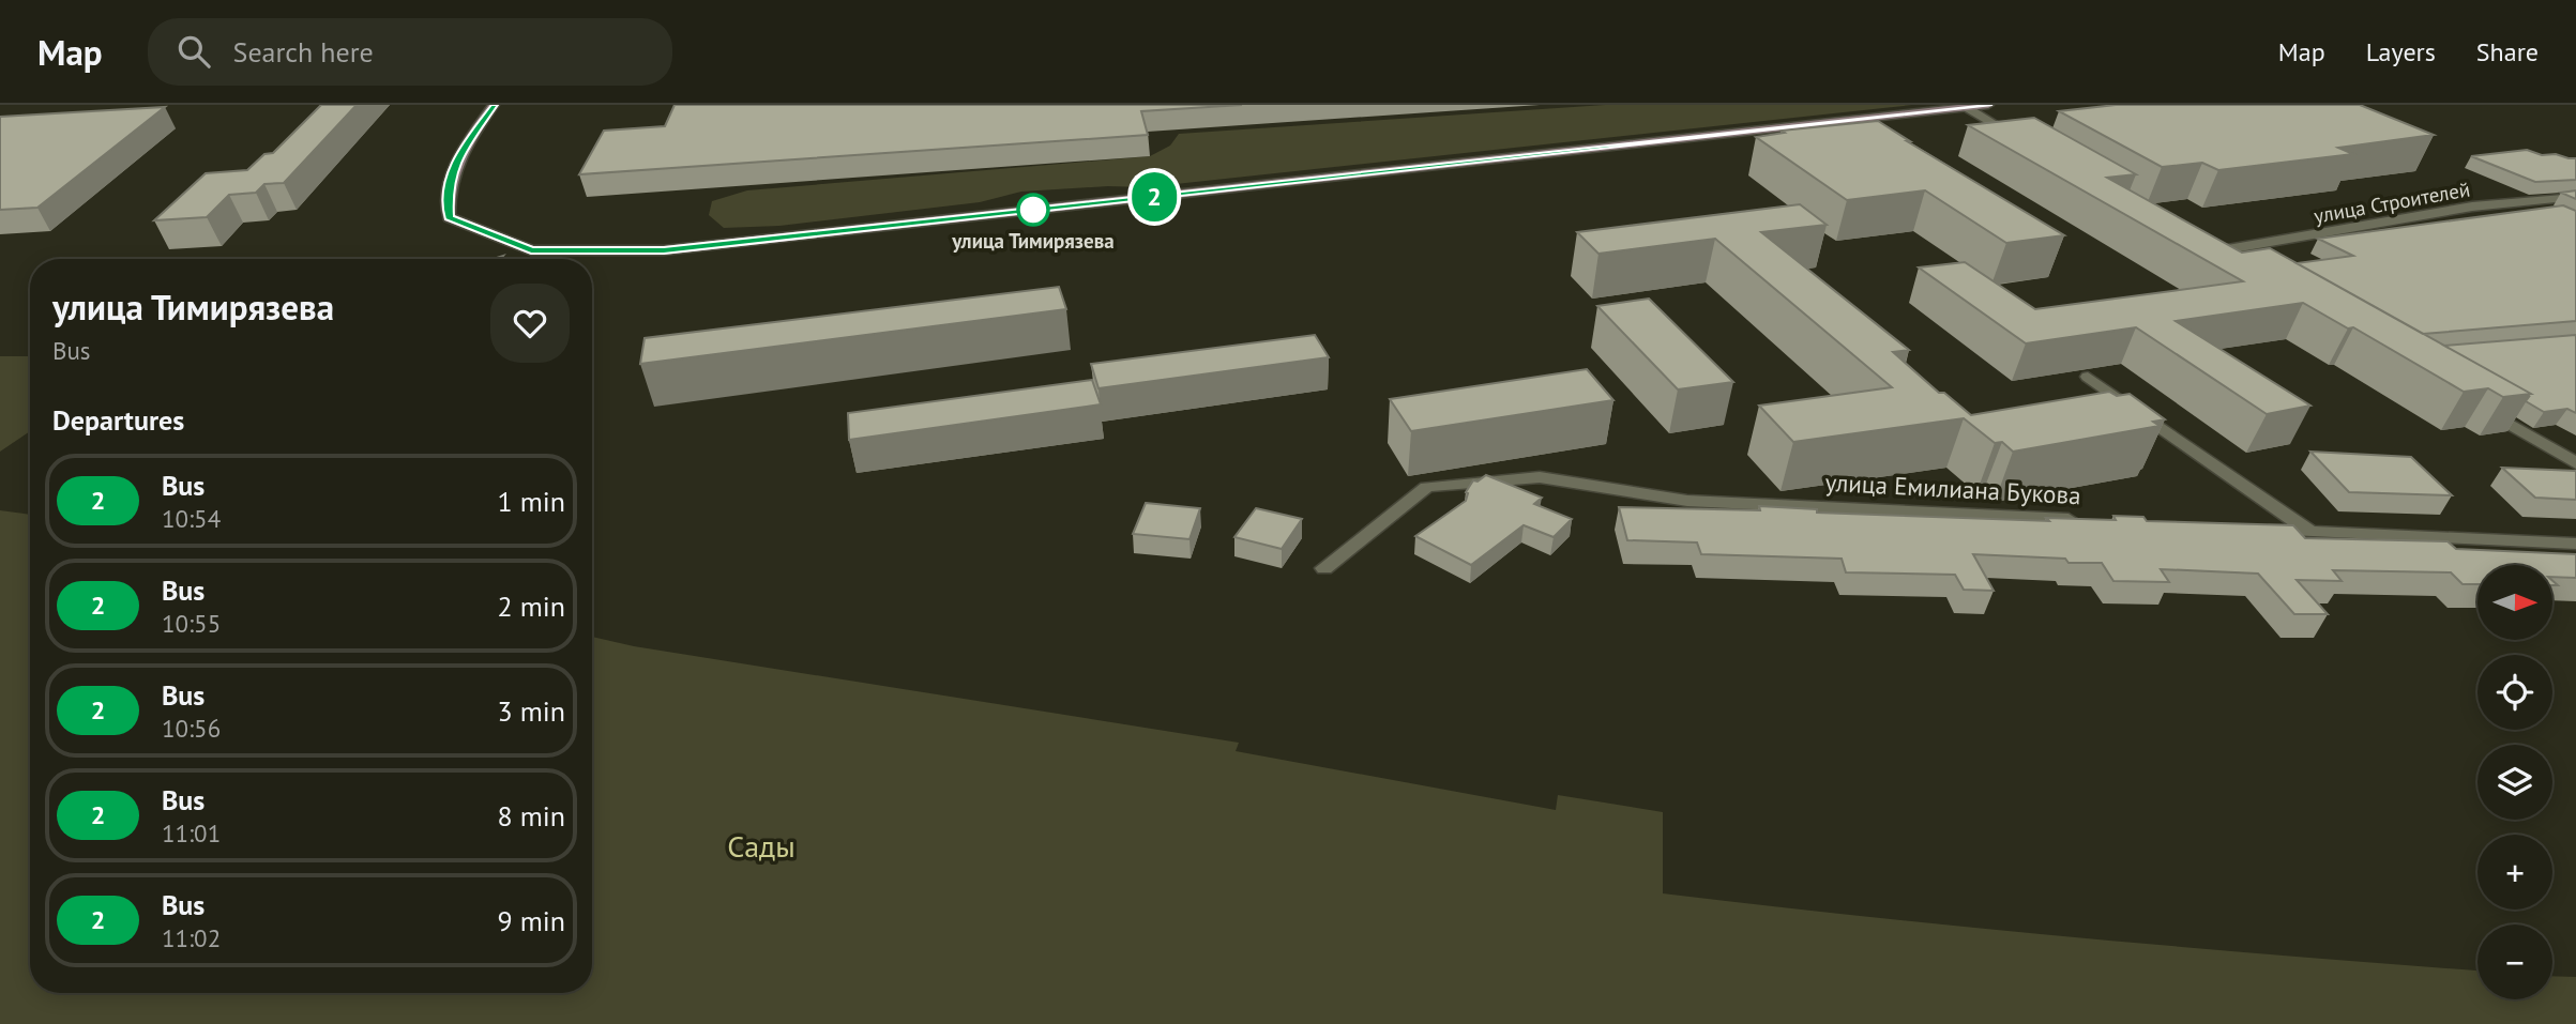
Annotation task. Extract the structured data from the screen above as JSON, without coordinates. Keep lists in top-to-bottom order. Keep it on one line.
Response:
{"streets":{"street":["улица Строителей","улица Емилиана Букова"]},"parks":["Сады"],"places":["улица Тимирязева"],"lines":["bus line 2"],"north":"right","page":{"header":"Map","search":"Search here","nav":["Map","Layers","Share"],"on_map":"2","heading":[["улица Тимирязева","Bus"],"Departures"],"list":[{"mark":"2","name":"Bus","note":"10:54","value":"1 min"},{"mark":"2","name":"Bus","note":"10:55","value":"2 min"},{"mark":"2","name":"Bus","note":"10:56","value":"3 min"},{"mark":"2","name":"Bus","note":"11:01","value":"8 min"},{"mark":"2","name":"Bus","note":"11:02","value":"9 min"}],"map_buttons":["+","−"]}}
